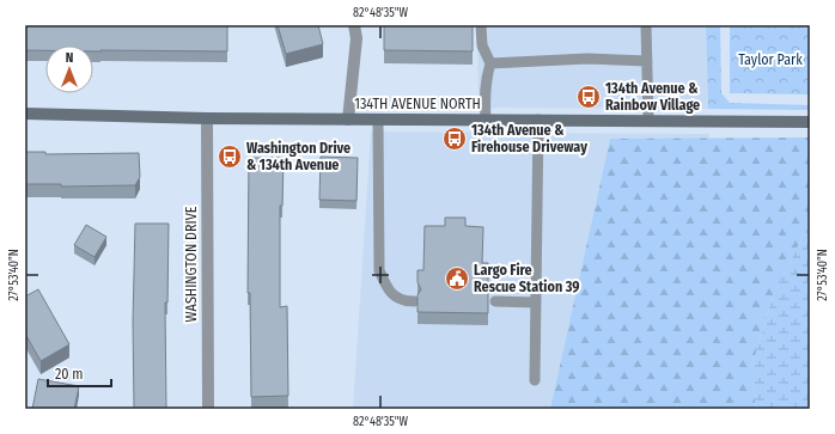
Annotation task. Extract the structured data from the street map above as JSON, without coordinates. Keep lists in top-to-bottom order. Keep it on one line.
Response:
{"streets":{"street":["134TH AVENUE NORTH","WASHINGTON DRIVE"]},"crossings":[["134TH AVENUE NORTH","WASHINGTON DRIVE"]],"parks":["Taylor Park"],"places":{"bus stop":["134th Avenue & Rainbow Village","134th Avenue & Firehouse Driveway","Washington Drive & 134th Avenue"],"public building":["Largo Fire Rescue Station 39"]},"scale_bar":"20 m","north":"top","coordinates":["82°48'35\"W","27°53'40\"N"]}
